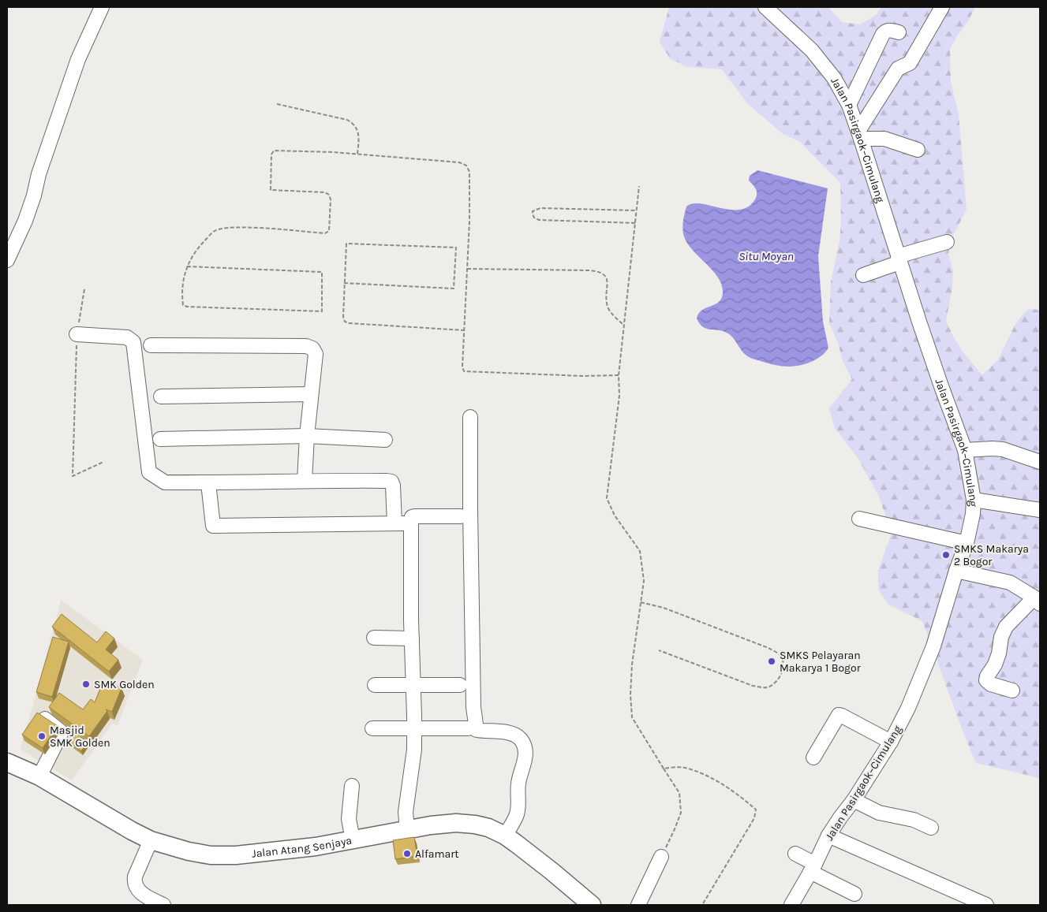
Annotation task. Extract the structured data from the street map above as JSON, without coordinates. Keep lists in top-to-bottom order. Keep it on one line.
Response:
{"streets":{"main road":["Jalan Atang Senjaya"],"street":["Jalan Pasirgaok–Cimulang"]},"water":["Situ Moyan"],"places":["SMKS Makarya 2 Bogor","SMKS Pelayaran Makarya 1 Bogor","SMK Golden","Masjid SMK Golden","Alfamart"]}
